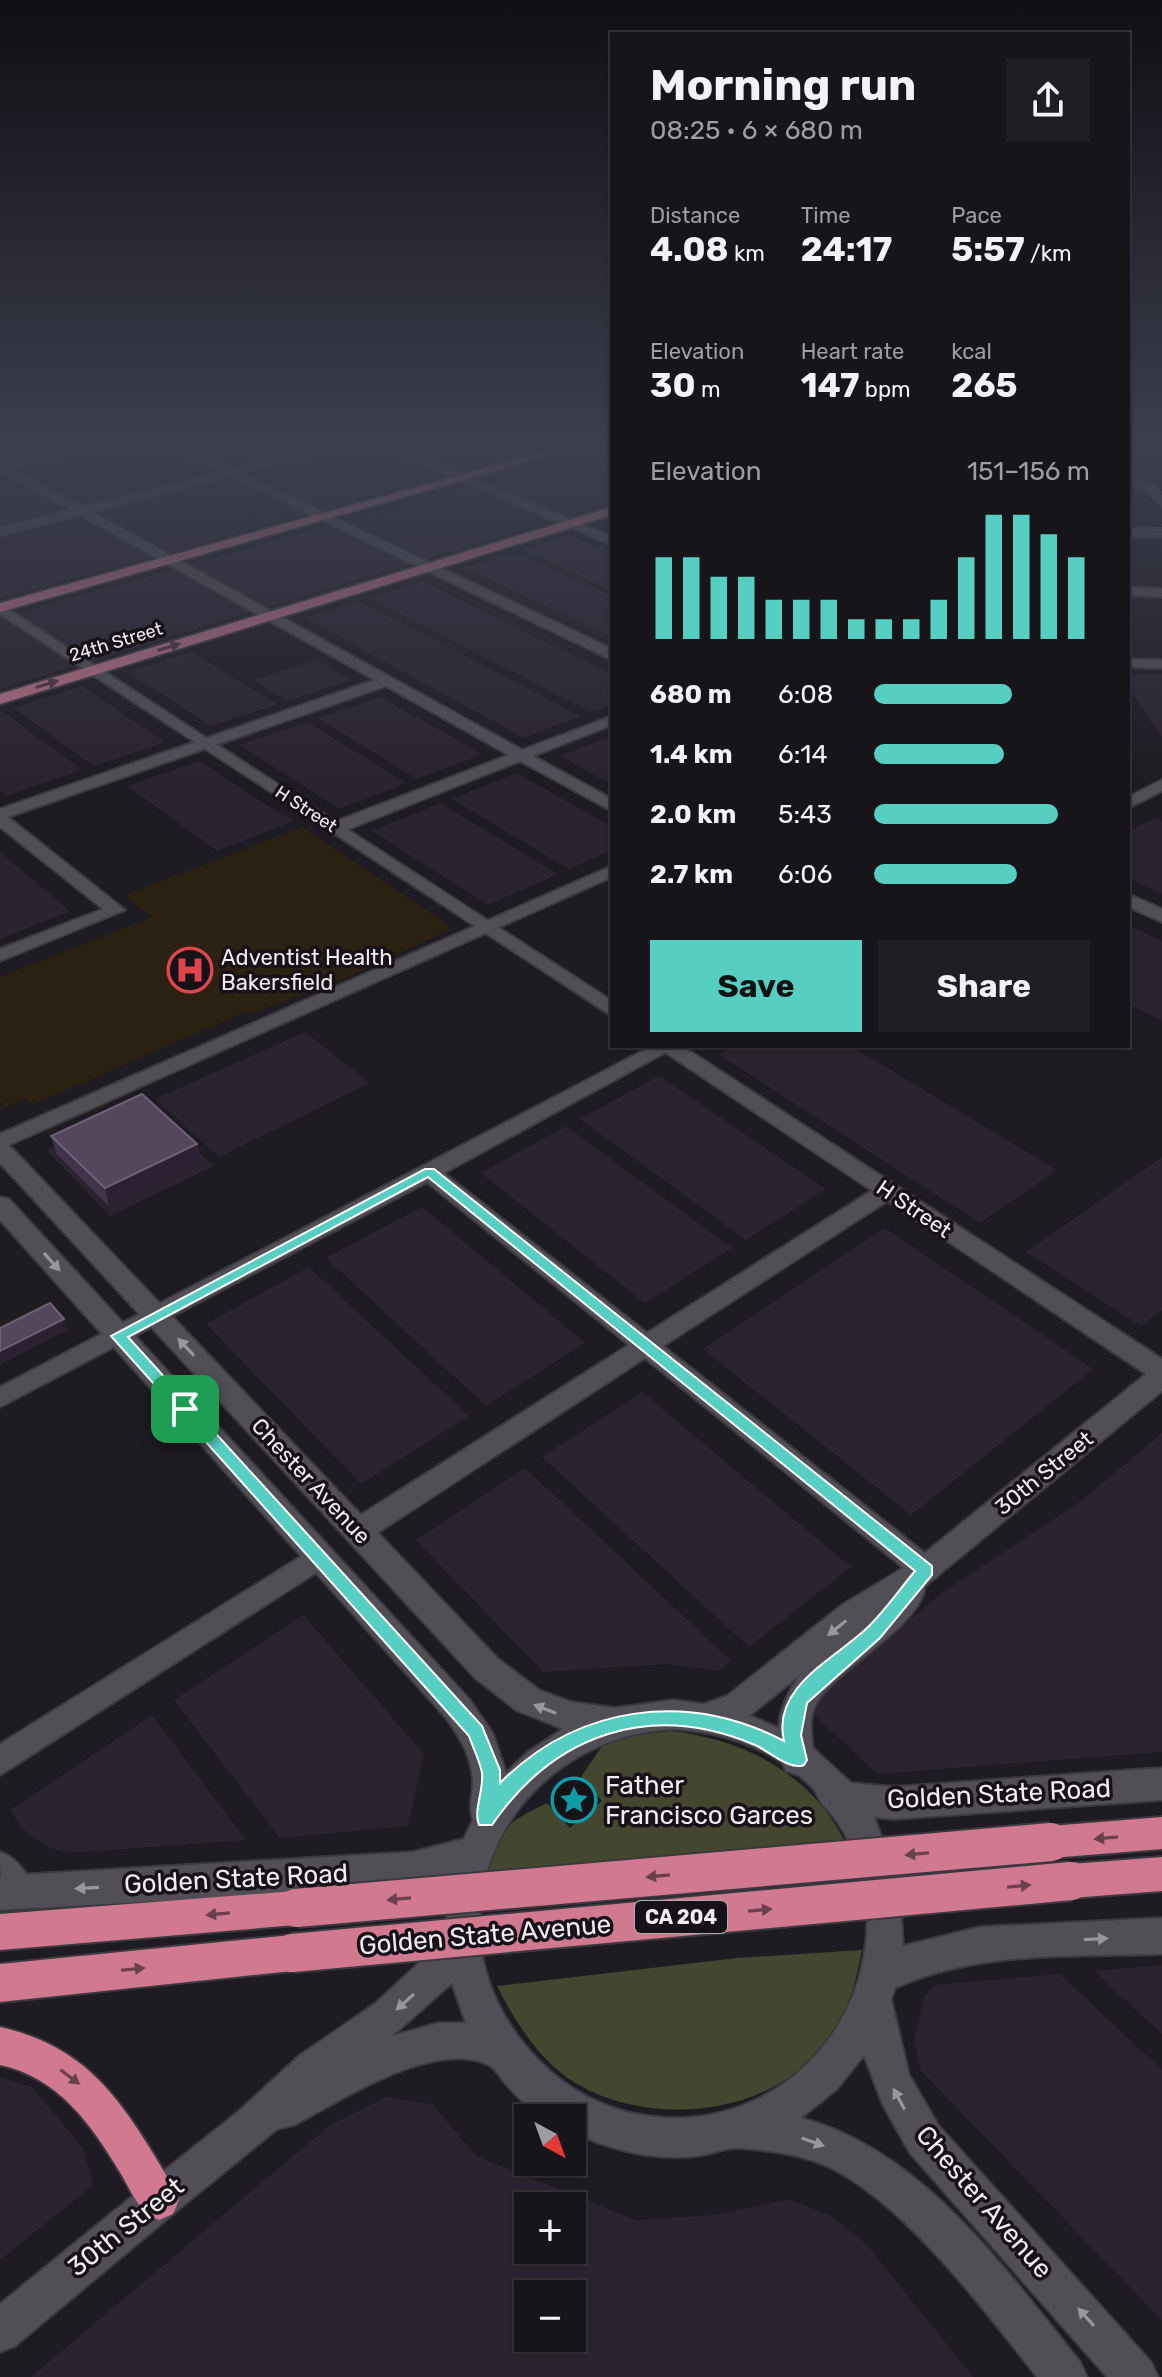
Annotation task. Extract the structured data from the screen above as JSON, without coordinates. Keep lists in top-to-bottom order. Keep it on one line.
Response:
{"streets":{"highway":["CA 204","Golden State Avenue"],"main road":["24th Street","H Street","30th Street","Chester Avenue","Golden State Road"]},"crossings":[["24th Street","H Street"],["H Street","30th Street"]],"one_way":["Golden State Road"],"places":{"hospital":["Adventist Health Bakersfield"],"place":["Father Francisco Garces"]},"north":"bottom right","page":{"heading":["Morning run","08:25 · 6 × 680 m"],"stats":[["Distance","4.08 km"],["Time","24:17"],["Pace","5:57 /km"],["Elevation","30 m"],["Heart rate","147 bpm"],["kcal","265"]],"chart":["Elevation","151–156 m"],"list":[{"name":"680 m","note":"6:08"},{"name":"1.4 km","note":"6:14"},{"name":"2.0 km","note":"5:43"},{"name":"2.7 km","note":"6:06"}],"buttons":["Save","Share"],"map_buttons":["+","−"]}}
